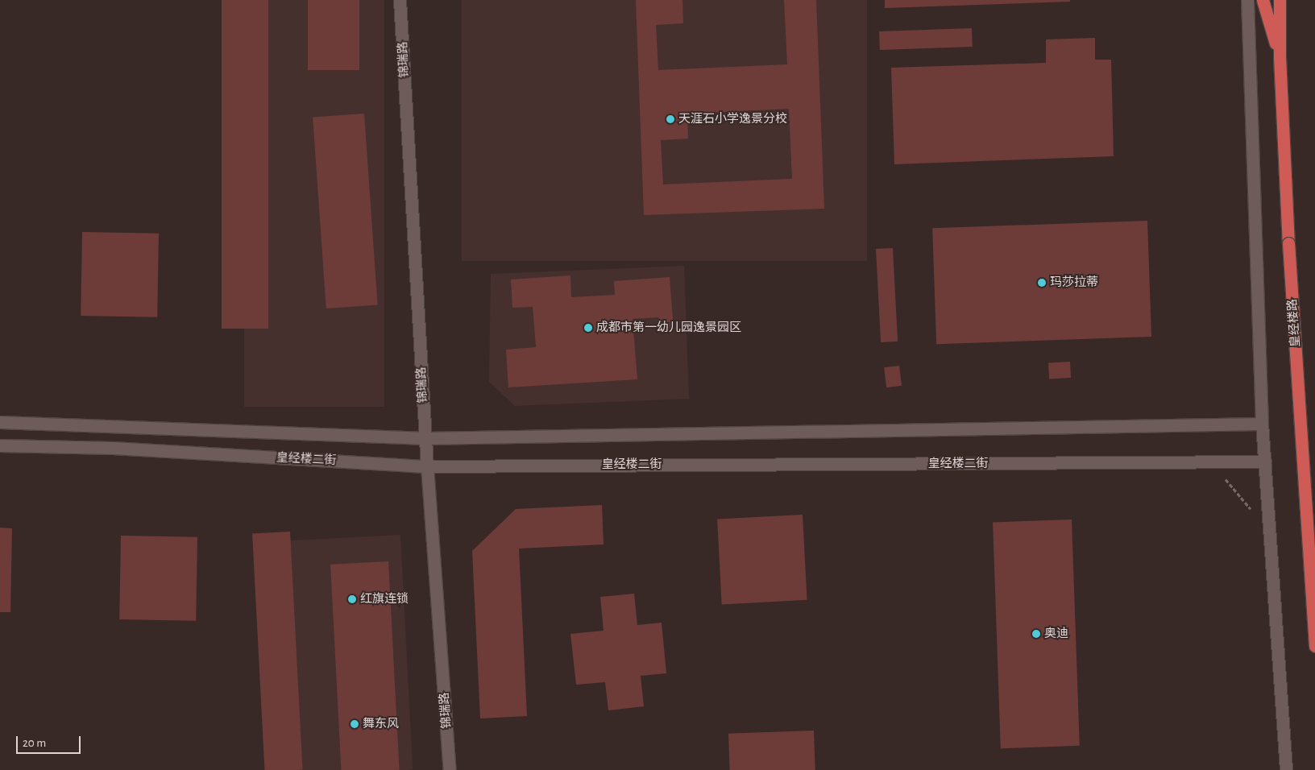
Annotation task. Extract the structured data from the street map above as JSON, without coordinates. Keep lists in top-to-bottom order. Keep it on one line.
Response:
{"streets":{"highway":["皇经楼路"],"street":["锦瑞路","皇经楼二街"]},"crossings":[["锦瑞路","皇经楼二街"]],"places":["天涯石小学逸景分校","玛莎拉蒂","成都市第一幼儿园逸景园区","红旗连锁","奥迪","舞东风"],"scale_bar":"20 m"}
